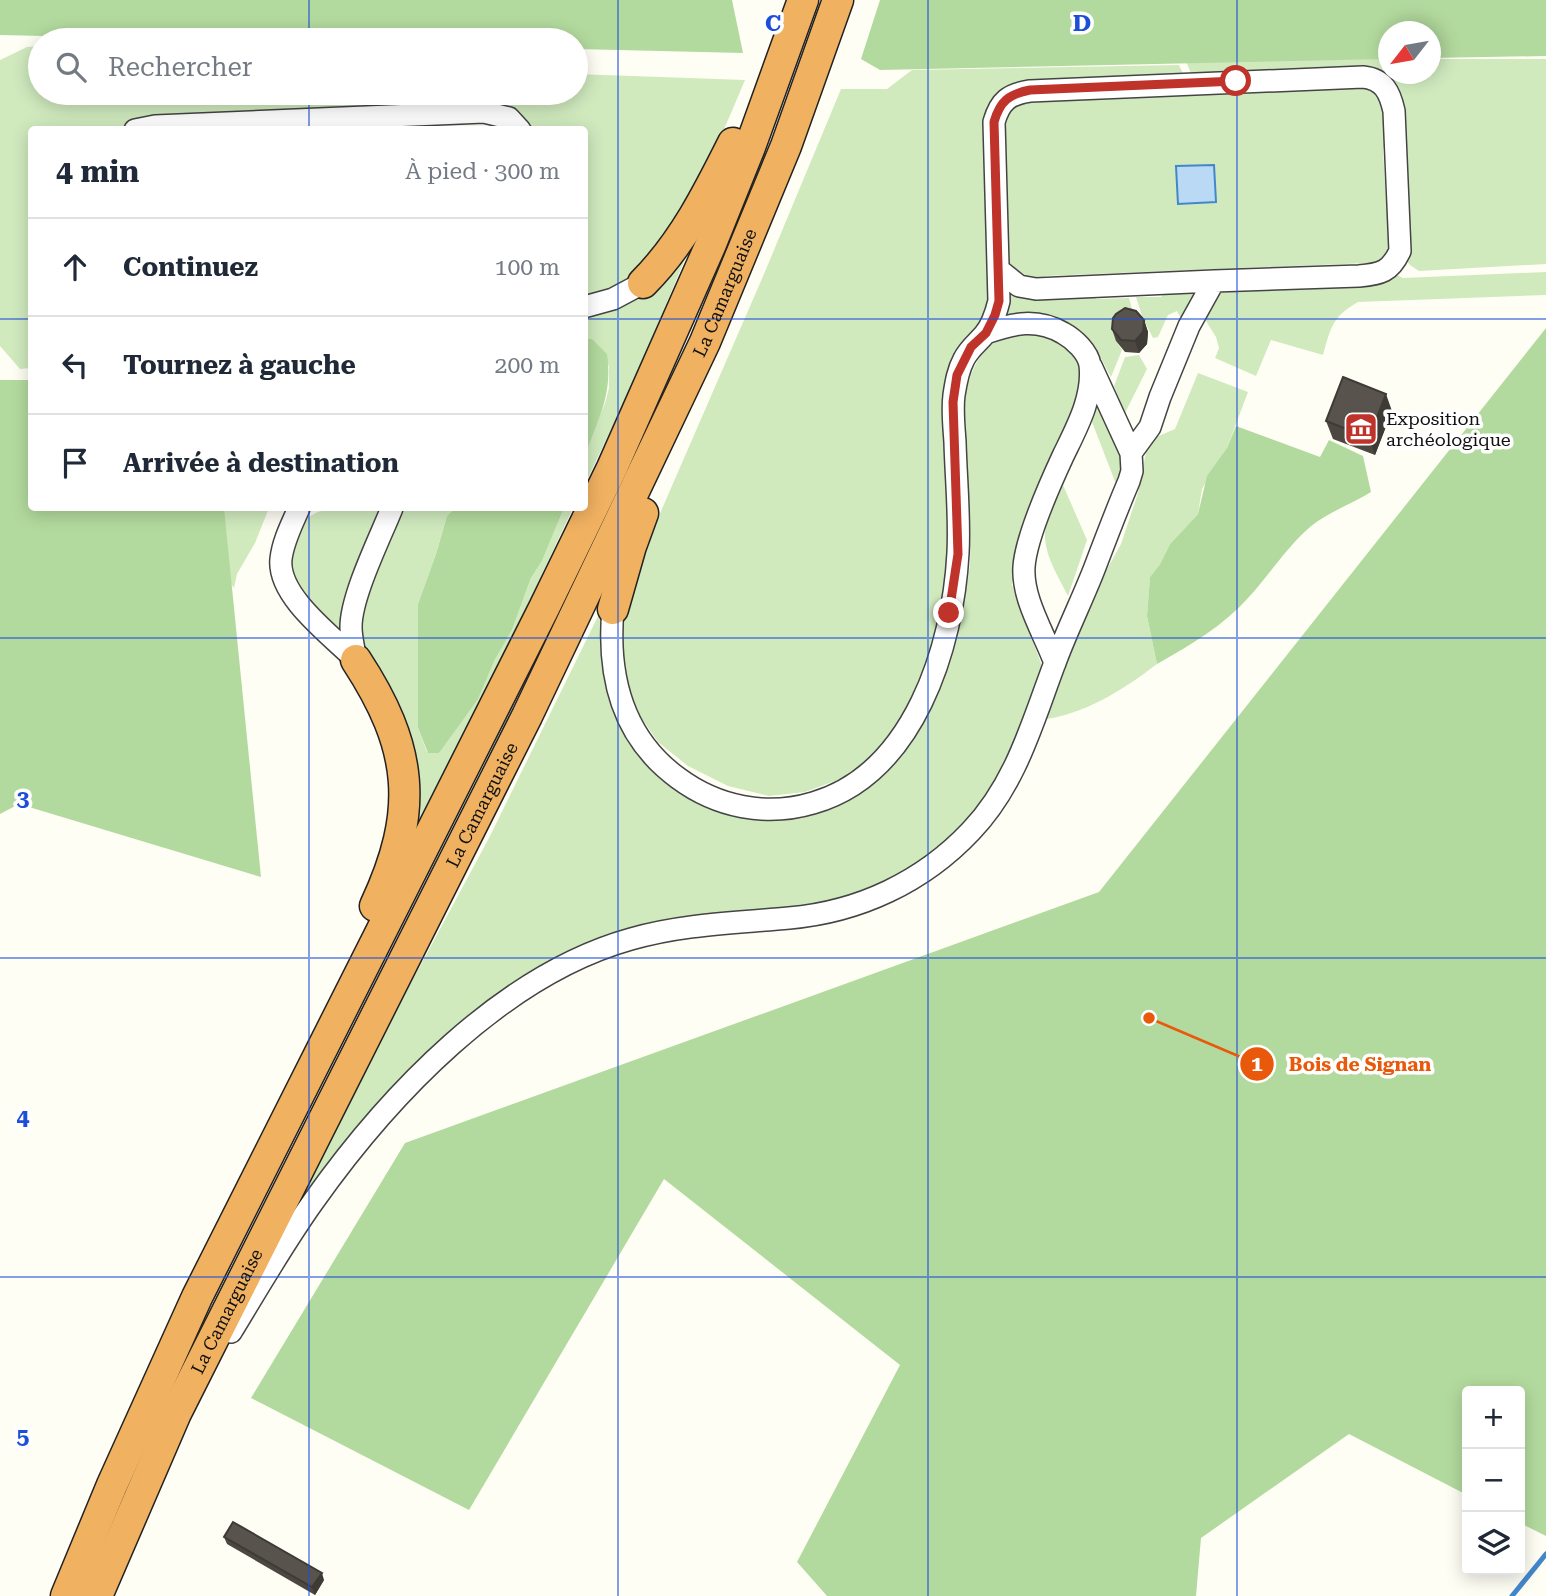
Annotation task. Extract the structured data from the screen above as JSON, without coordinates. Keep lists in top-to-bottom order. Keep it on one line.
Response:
{"streets":{"highway":["La Camarguaise"]},"places":{"museum":["Exposition archéologique"],"other":["Bois de Signan"]},"north":"bottom left","page":{"search":"Rechercher","heading":["4 min","À pied · 300 m"],"list":[["Continuez","100 m"],["Tournez à gauche","200 m"],"Arrivée à destination"],"map_buttons":["+","−"]},"grid":{"columns":["C","D"],"rows":["3","4","5"]}}
